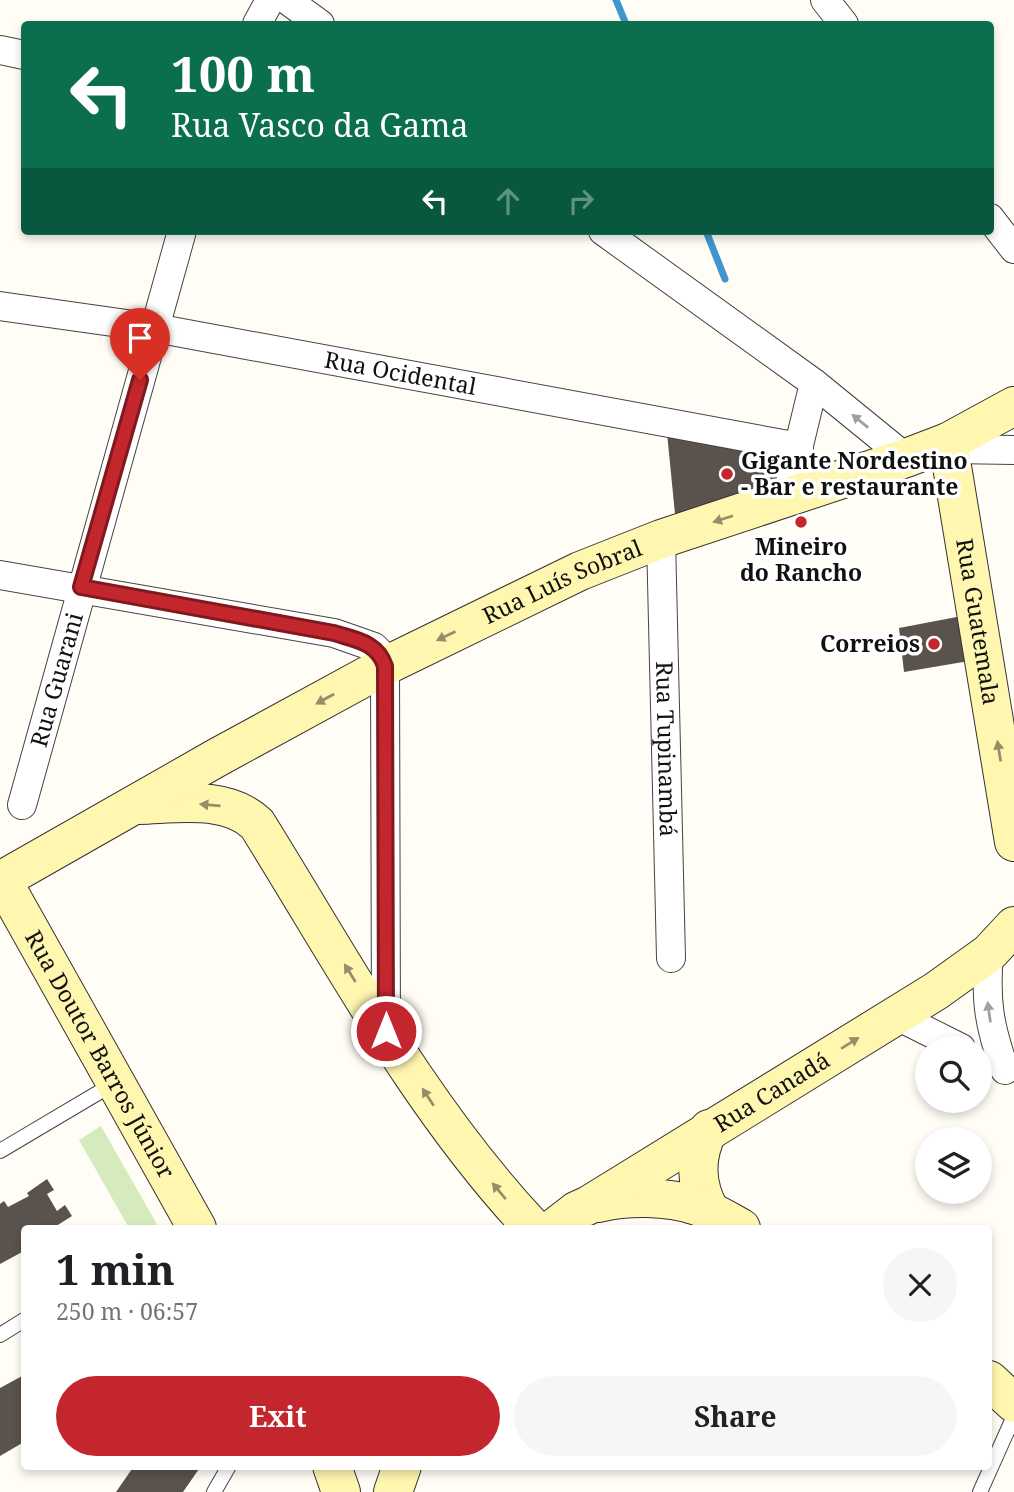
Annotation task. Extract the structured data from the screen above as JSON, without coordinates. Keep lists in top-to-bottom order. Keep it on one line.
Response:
{"streets":{"main road":["Rua Luís Sobral","Rua Guatemala","Rua Doutor Barros Júnior","Rua Canadá"],"street":["Rua Ocidental","Rua Guarani","Rua Tupinambá"]},"crossings":[["Rua Ocidental","Rua Guarani"],["Rua Luís Sobral","Rua Guatemala"],["Rua Luís Sobral","Rua Tupinambá"],["Rua Luís Sobral","Rua Doutor Barros Júnior"]],"one_way":["Rua Luís Sobral","Rua Guatemala","Rua Canadá"],"places":["Gigante Nordestino - Bar e restaurante","Mineiro do Rancho","Correios"],"page":{"turn":["100 m","Rua Vasco da Gama"],"heading":["1 min","250 m · 06:57"],"buttons":["Exit","Share"]}}
